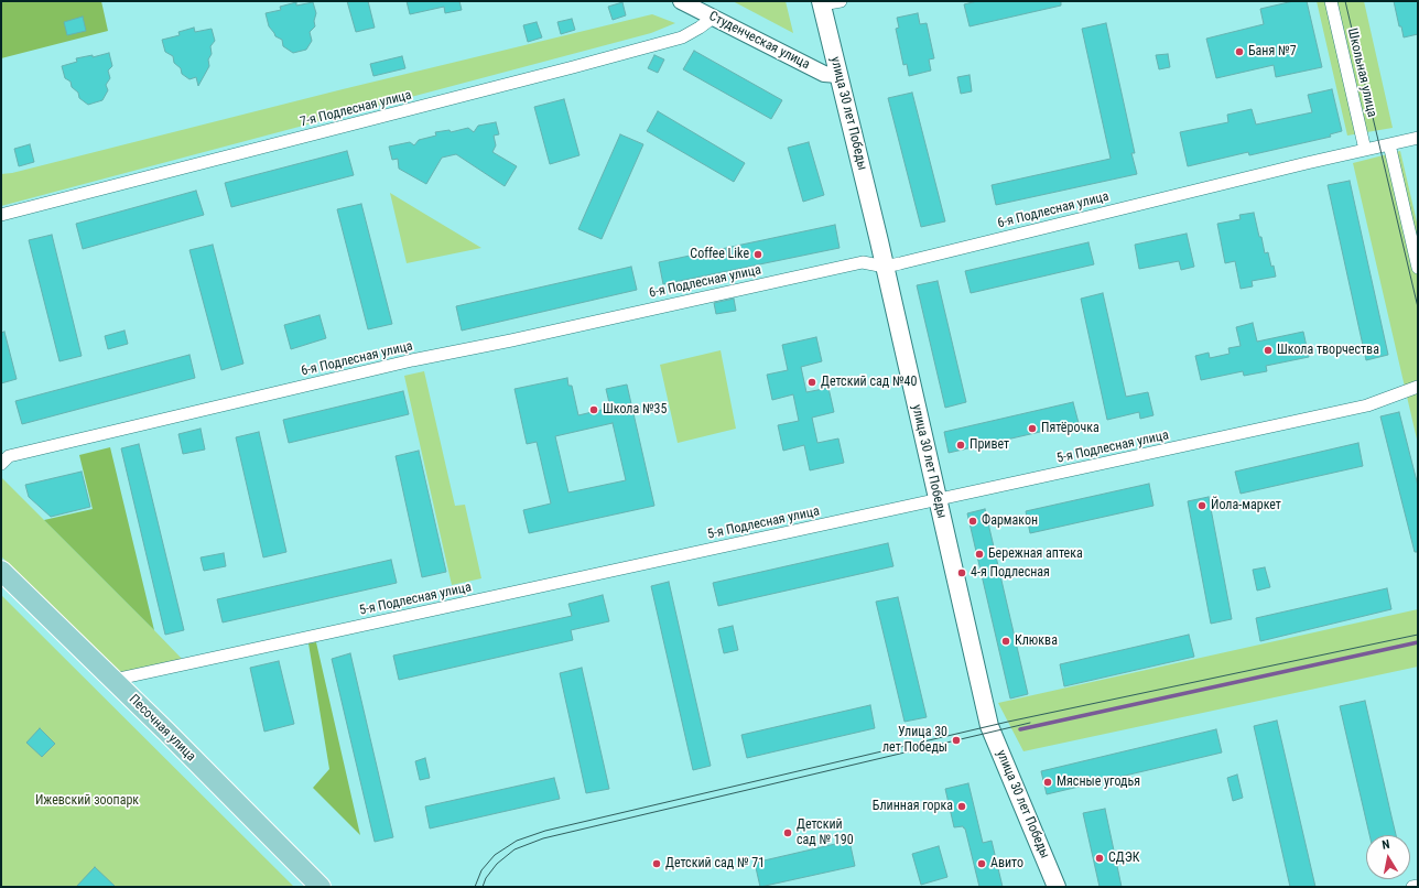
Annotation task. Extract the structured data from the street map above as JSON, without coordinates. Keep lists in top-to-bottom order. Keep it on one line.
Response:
{"streets":{"main road":["улица 30 лет Победы","Песочная улица"],"street":["Студенческая улица","Школьная улица","7-я Подлесная улица","6-я Подлесная улица","5-я Подлесная улица"]},"crossings":[["Студенческая улица","7-я Подлесная улица"],["Студенческая улица","улица 30 лет Победы"],["Школьная улица","6-я Подлесная улица"],["улица 30 лет Победы","6-я Подлесная улица"],["улица 30 лет Победы","5-я Подлесная улица"],["5-я Подлесная улица","Песочная улица"]],"parks":["Ижевский зоопарк"],"places":["Баня №7","Coffee Like","Школа творчества","Детский сад №40","Школа №35","Пятёрочка","Привет","Йола-маркет","Фармакон","Бережная аптека","4-я Подлесная","Клюква","Улица 30 лет Победы","Мясные угодья","Блинная горка","Детский сад № 190","СДЭК","Детский сад № 71","Авито"],"north":"top"}
